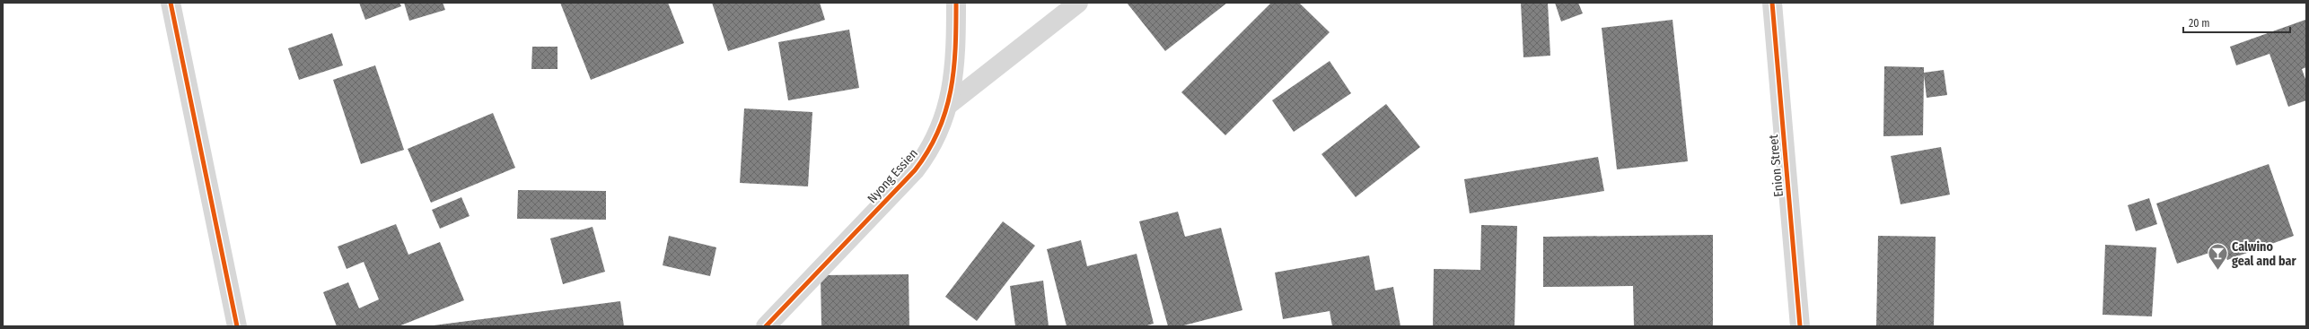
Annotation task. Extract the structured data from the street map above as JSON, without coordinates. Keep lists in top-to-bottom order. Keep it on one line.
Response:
{"streets":{"street":["Enion Street","Nyong Essien"]},"places":{"bar":["Calwino geal and bar"]},"scale_bar":"20 m"}
